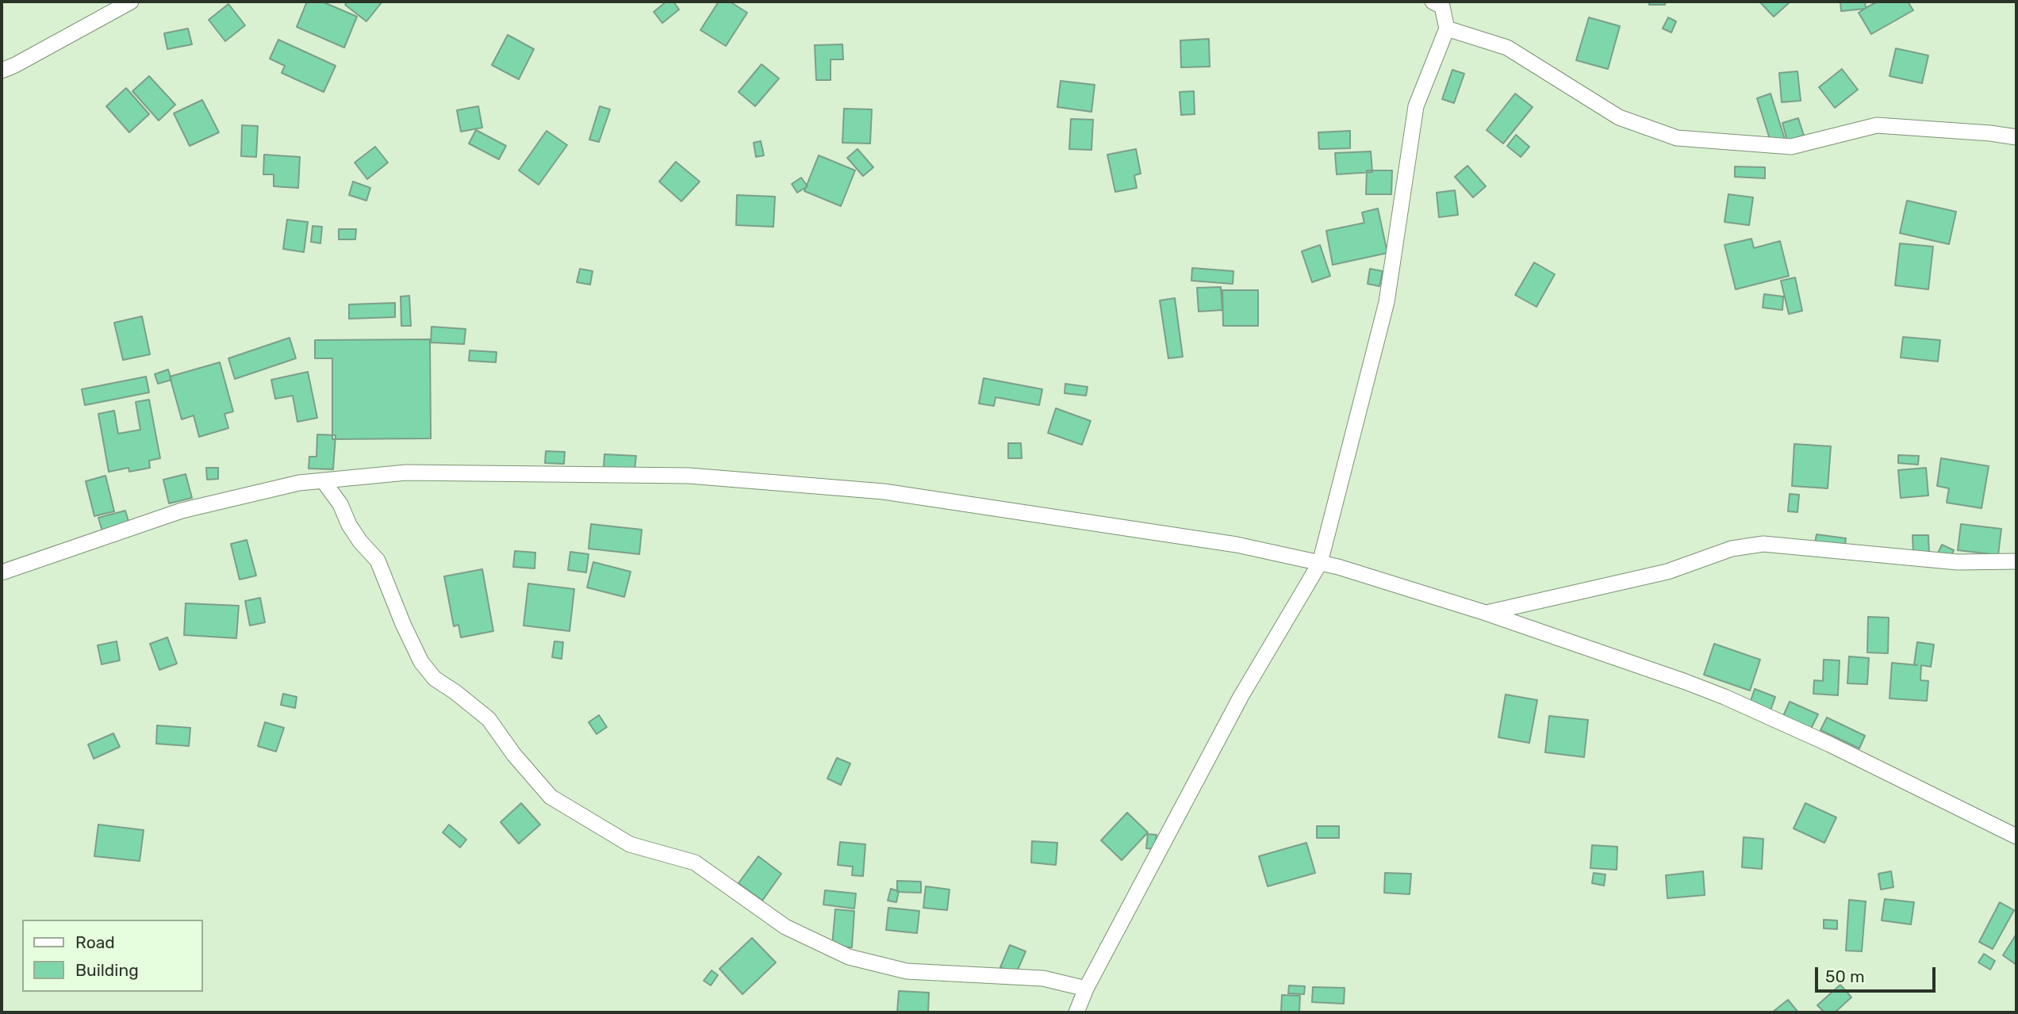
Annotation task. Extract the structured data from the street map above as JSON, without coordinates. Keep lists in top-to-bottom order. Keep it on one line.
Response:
{"legend":["Road","Building"],"scale_bar":"50 m"}
